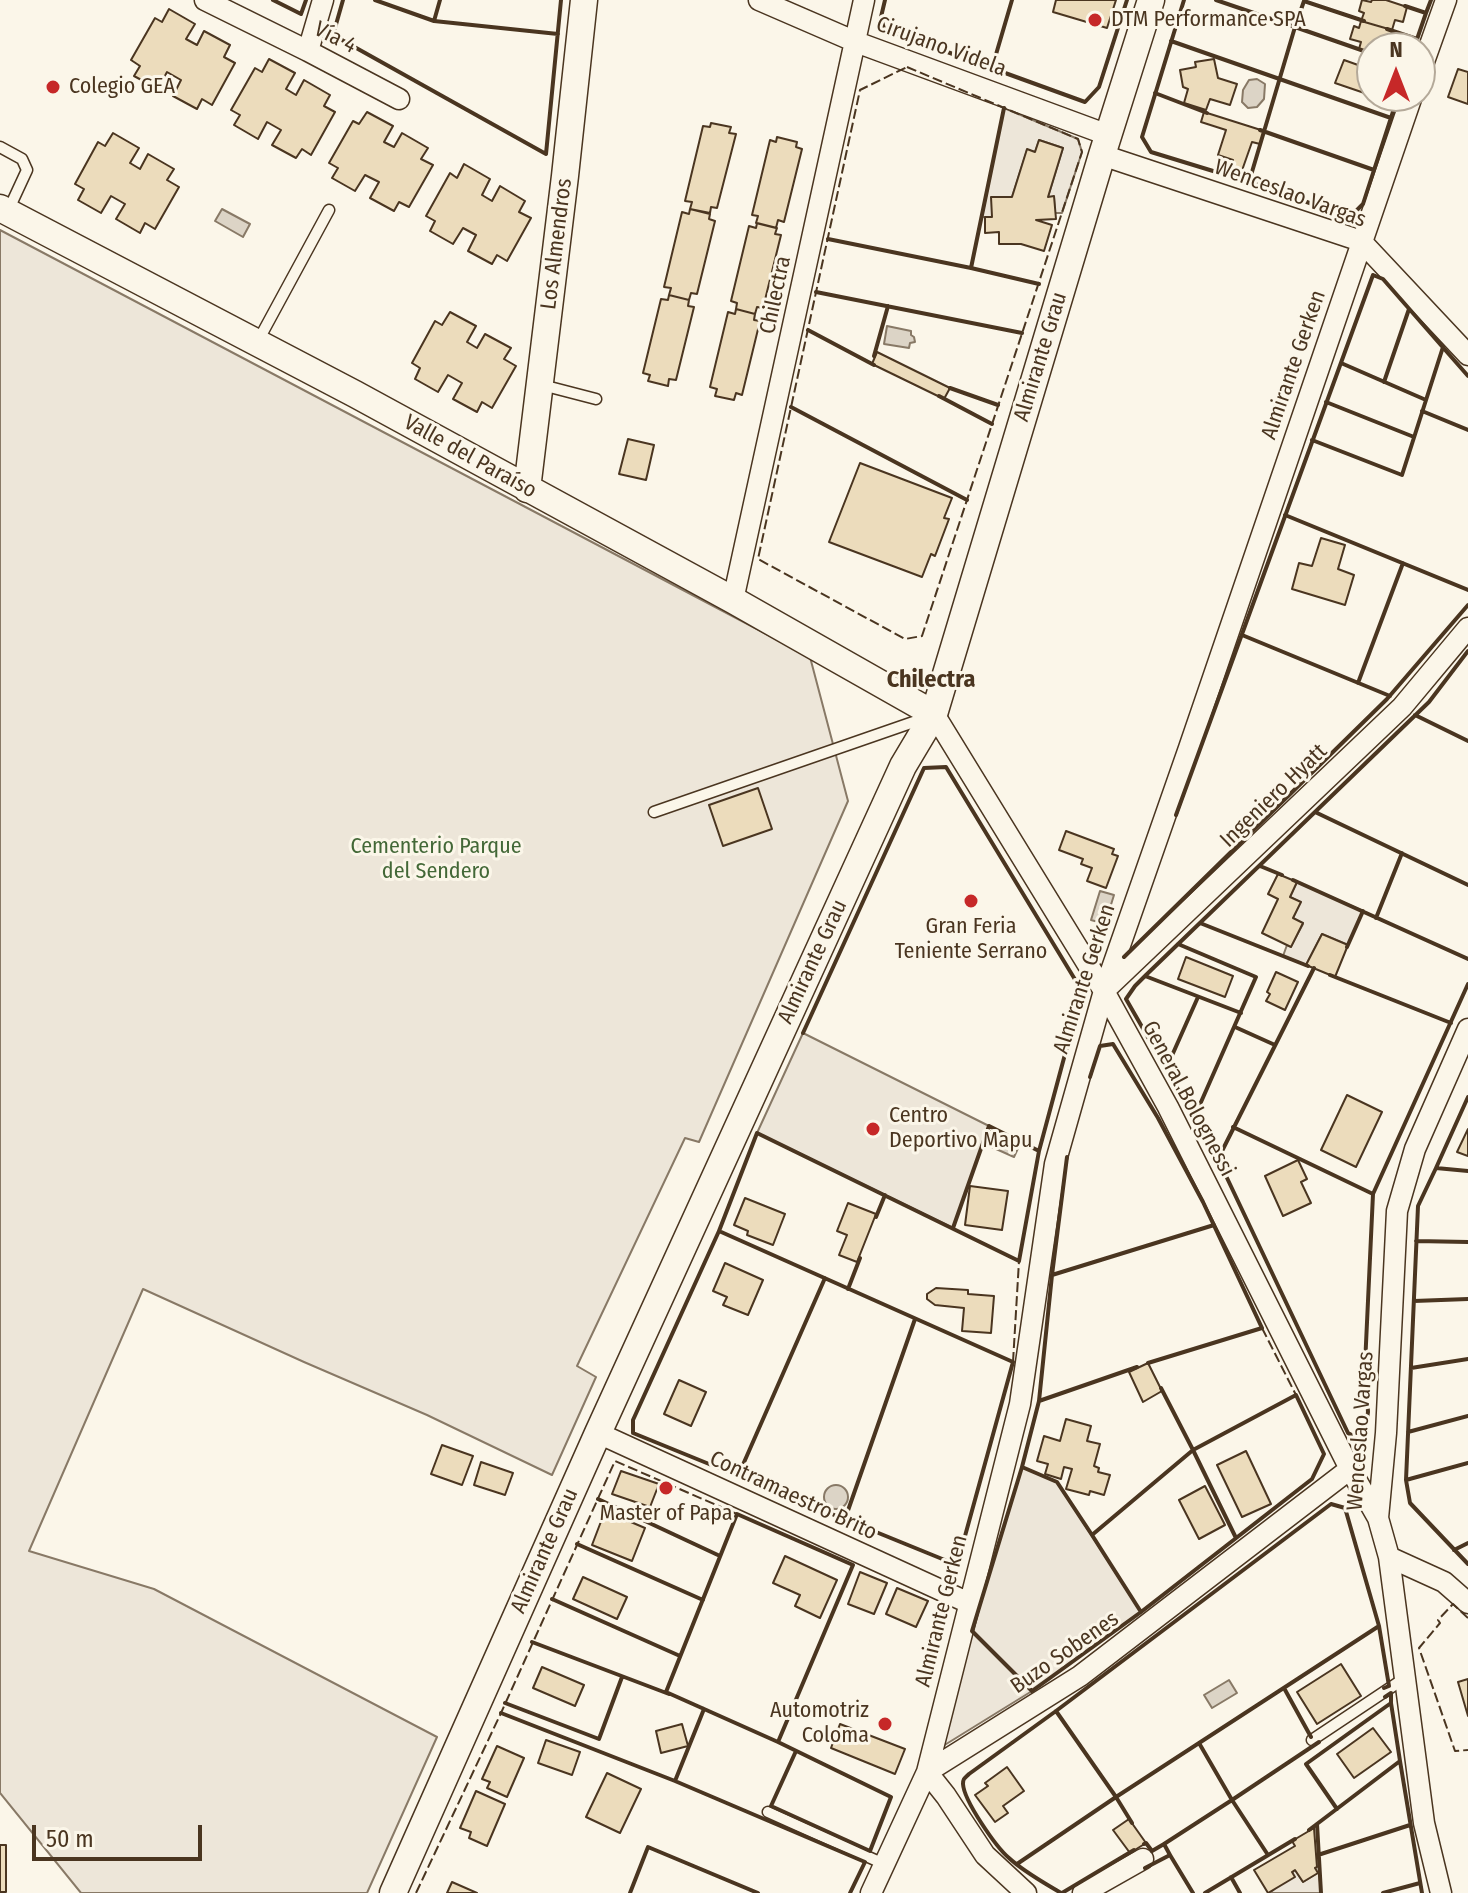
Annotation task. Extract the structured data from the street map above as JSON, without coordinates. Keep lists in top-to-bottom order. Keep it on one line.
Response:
{"streets":{"street":["Vía 4","Cirujano Videla","Wenceslao Vargas","Los Almendros","Chilectra","Almirante Grau","Almirante Gerken","Valle del Paraíso","Ingeniero Hyatt","General Bolognessi","Contramaestro Brito","Buzo Sobenes"]},"crossings":[["Cirujano Videla","Wenceslao Vargas"],["Cirujano Videla","Chilectra"],["Cirujano Videla","Almirante Grau"],["Wenceslao Vargas","Almirante Grau"],["Wenceslao Vargas","Almirante Gerken"],["Wenceslao Vargas","General Bolognessi"],["Los Almendros","Valle del Paraíso"],["Chilectra","Valle del Paraíso"],["Almirante Grau","Valle del Paraíso"],["Almirante Grau","General Bolognessi"],["Almirante Grau","Contramaestro Brito"],["Almirante Gerken","Ingeniero Hyatt"],["Almirante Gerken","General Bolognessi"],["Almirante Gerken","Contramaestro Brito"],["Almirante Gerken","Buzo Sobenes"],["Valle del Paraíso","General Bolognessi"],["Ingeniero Hyatt","General Bolognessi"],["General Bolognessi","Buzo Sobenes"]],"districts":["Chilectra"],"parks":["Cementerio Parque del Sendero"],"places":["DTM Performance SPA","Colegio GEA","Gran Feria Teniente Serrano","Centro Deportivo Mapu","Master of Papa","Automotriz Coloma"],"scale_bar":"50 m","north":"top"}
